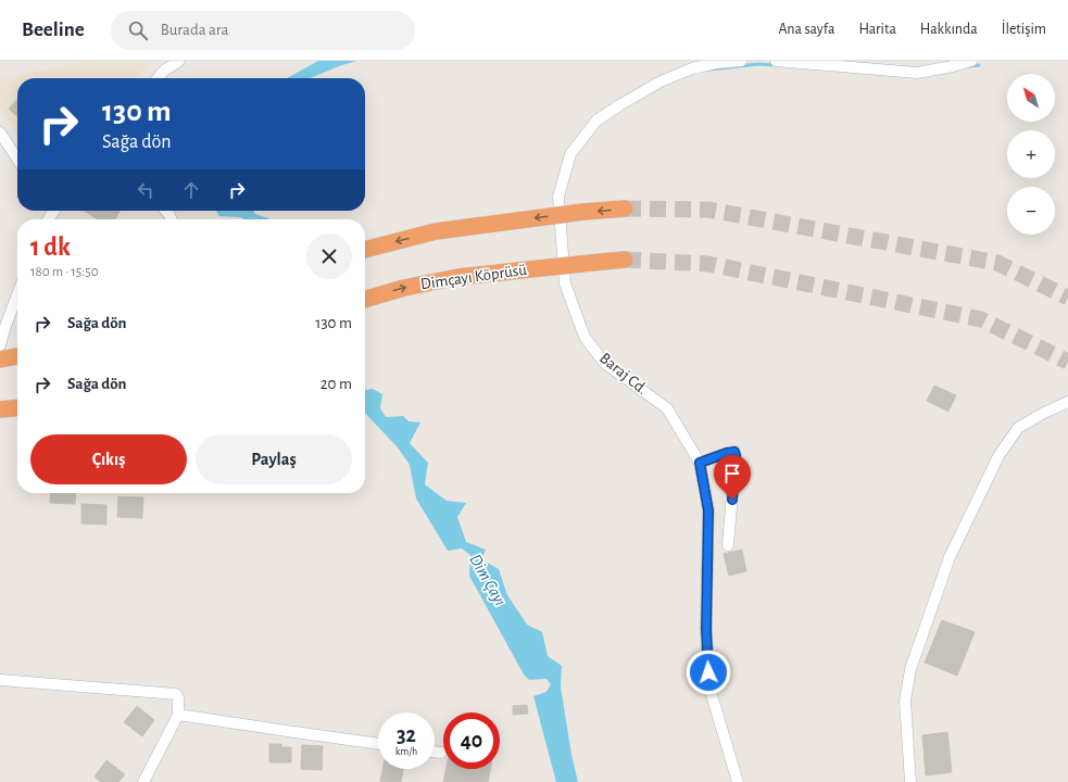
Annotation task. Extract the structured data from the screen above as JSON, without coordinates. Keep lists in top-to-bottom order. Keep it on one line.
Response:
{"streets":{"highway":["Dimçayı Köprüsü"],"street":["Baraj Cd."]},"water":["Dim Çayı"],"north":"top left","page":{"header":"Beeline","search":"Burada ara","nav":["Ana sayfa","Harita","Hakkında","İletişim"],"map_buttons":["+","−"],"turn":["130 m","Sağa dön"],"heading":["1 dk","180 m · 15:50"],"list":[{"name":"Sağa dön","value":"130 m"},{"name":"Sağa dön","value":"20 m"}],"buttons":["Çıkış","Paylaş"],"speed":"32 km/h","limit":"40"}}
